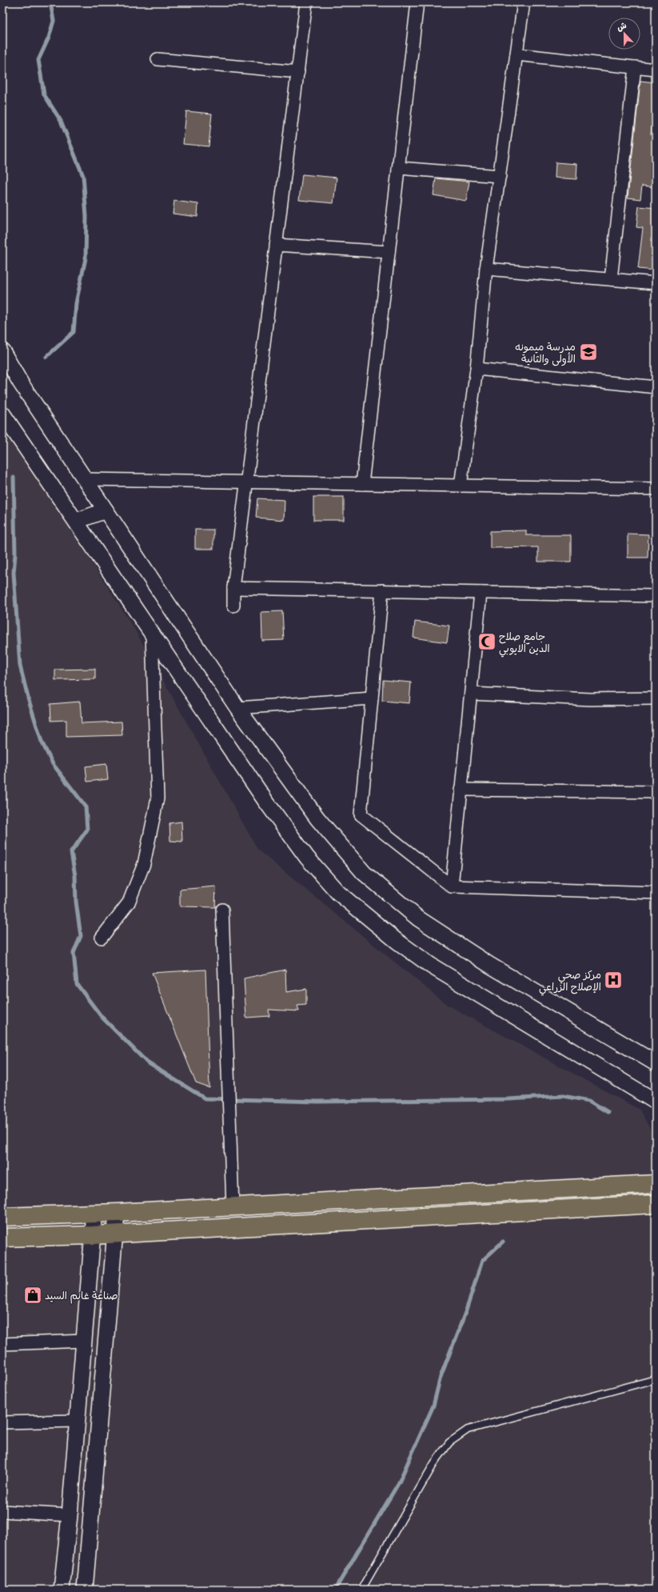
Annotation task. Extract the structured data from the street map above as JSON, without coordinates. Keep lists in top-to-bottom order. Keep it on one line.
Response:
{"places":{"school or university":["مدرسة ميمونه الأولى والثانية"],"mosque":["جامع صلاح الدين الايوبي"],"hospital":["مركز صحي الإصلاح الزراعي"],"shop":["صناعة غانم السيد"]},"north":"top"}
